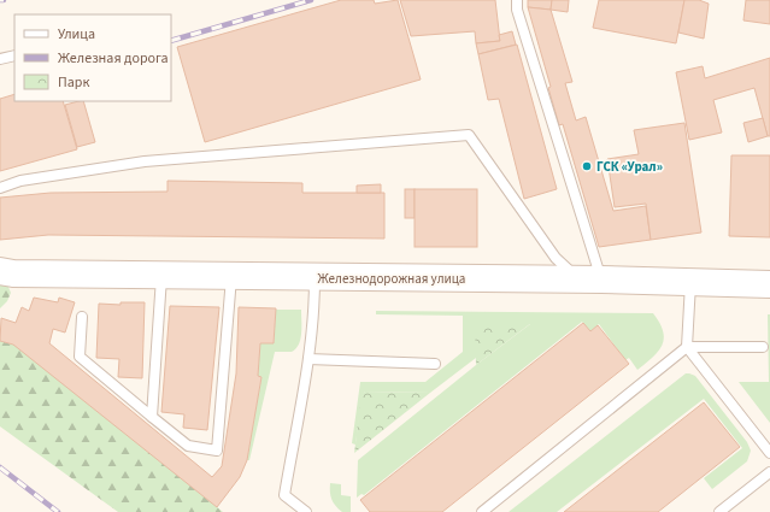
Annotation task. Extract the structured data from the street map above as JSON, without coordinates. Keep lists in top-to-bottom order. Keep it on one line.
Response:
{"streets":{"street":["Железнодорожная улица"]},"places":["ГСК «Урал»"],"legend":["Улица","Железная дорога","Парк"]}
